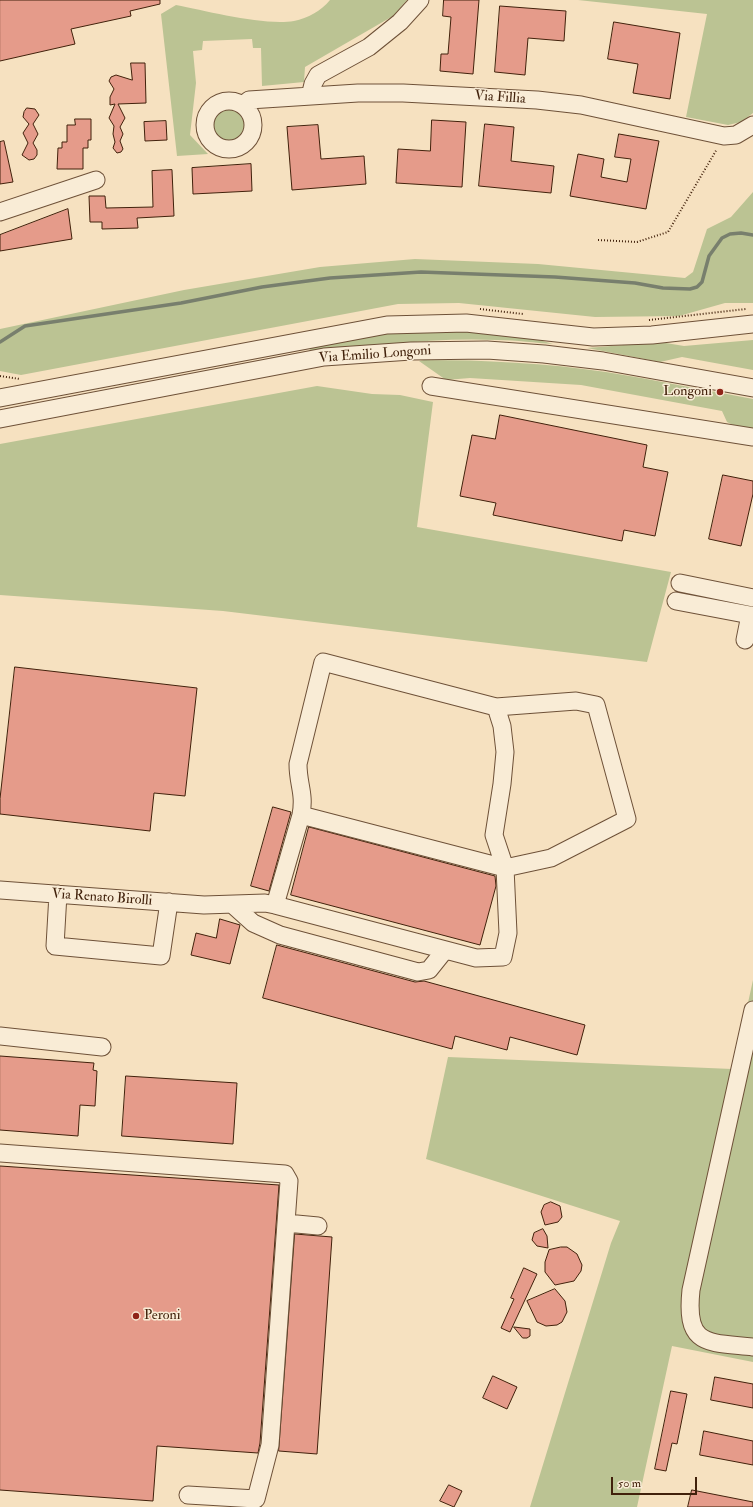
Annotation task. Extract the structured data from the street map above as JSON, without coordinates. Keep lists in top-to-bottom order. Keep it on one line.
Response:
{"streets":{"street":["Via Fillia","Via Emilio Longoni","Via Renato Birolli"]},"places":["Longoni","Peroni"],"scale_bar":"50 m"}
